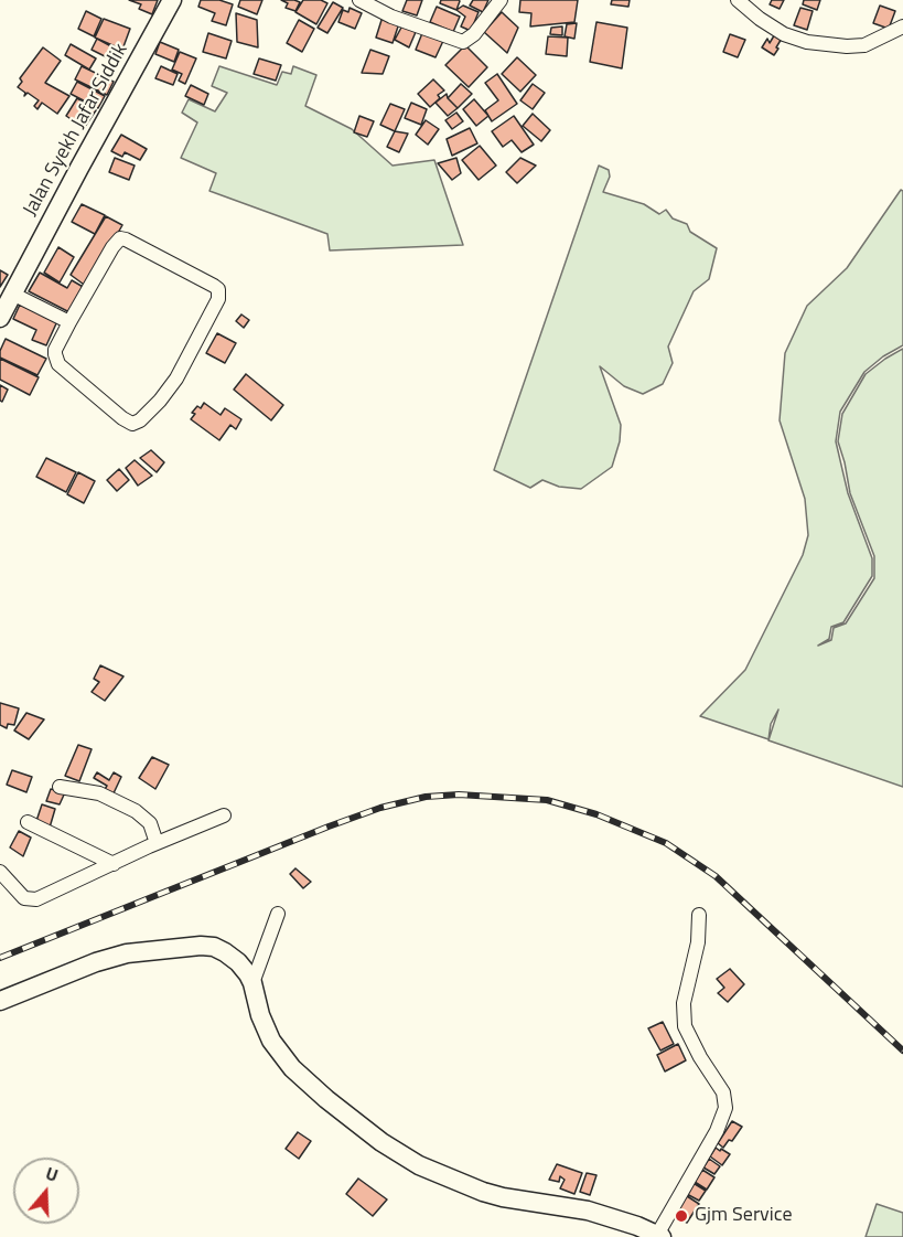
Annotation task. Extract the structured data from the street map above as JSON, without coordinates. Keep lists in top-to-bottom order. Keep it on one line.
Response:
{"streets":{"main road":["Jalan Syekh Jafar Siddik"]},"places":["Gjm Service"],"north":"top"}
